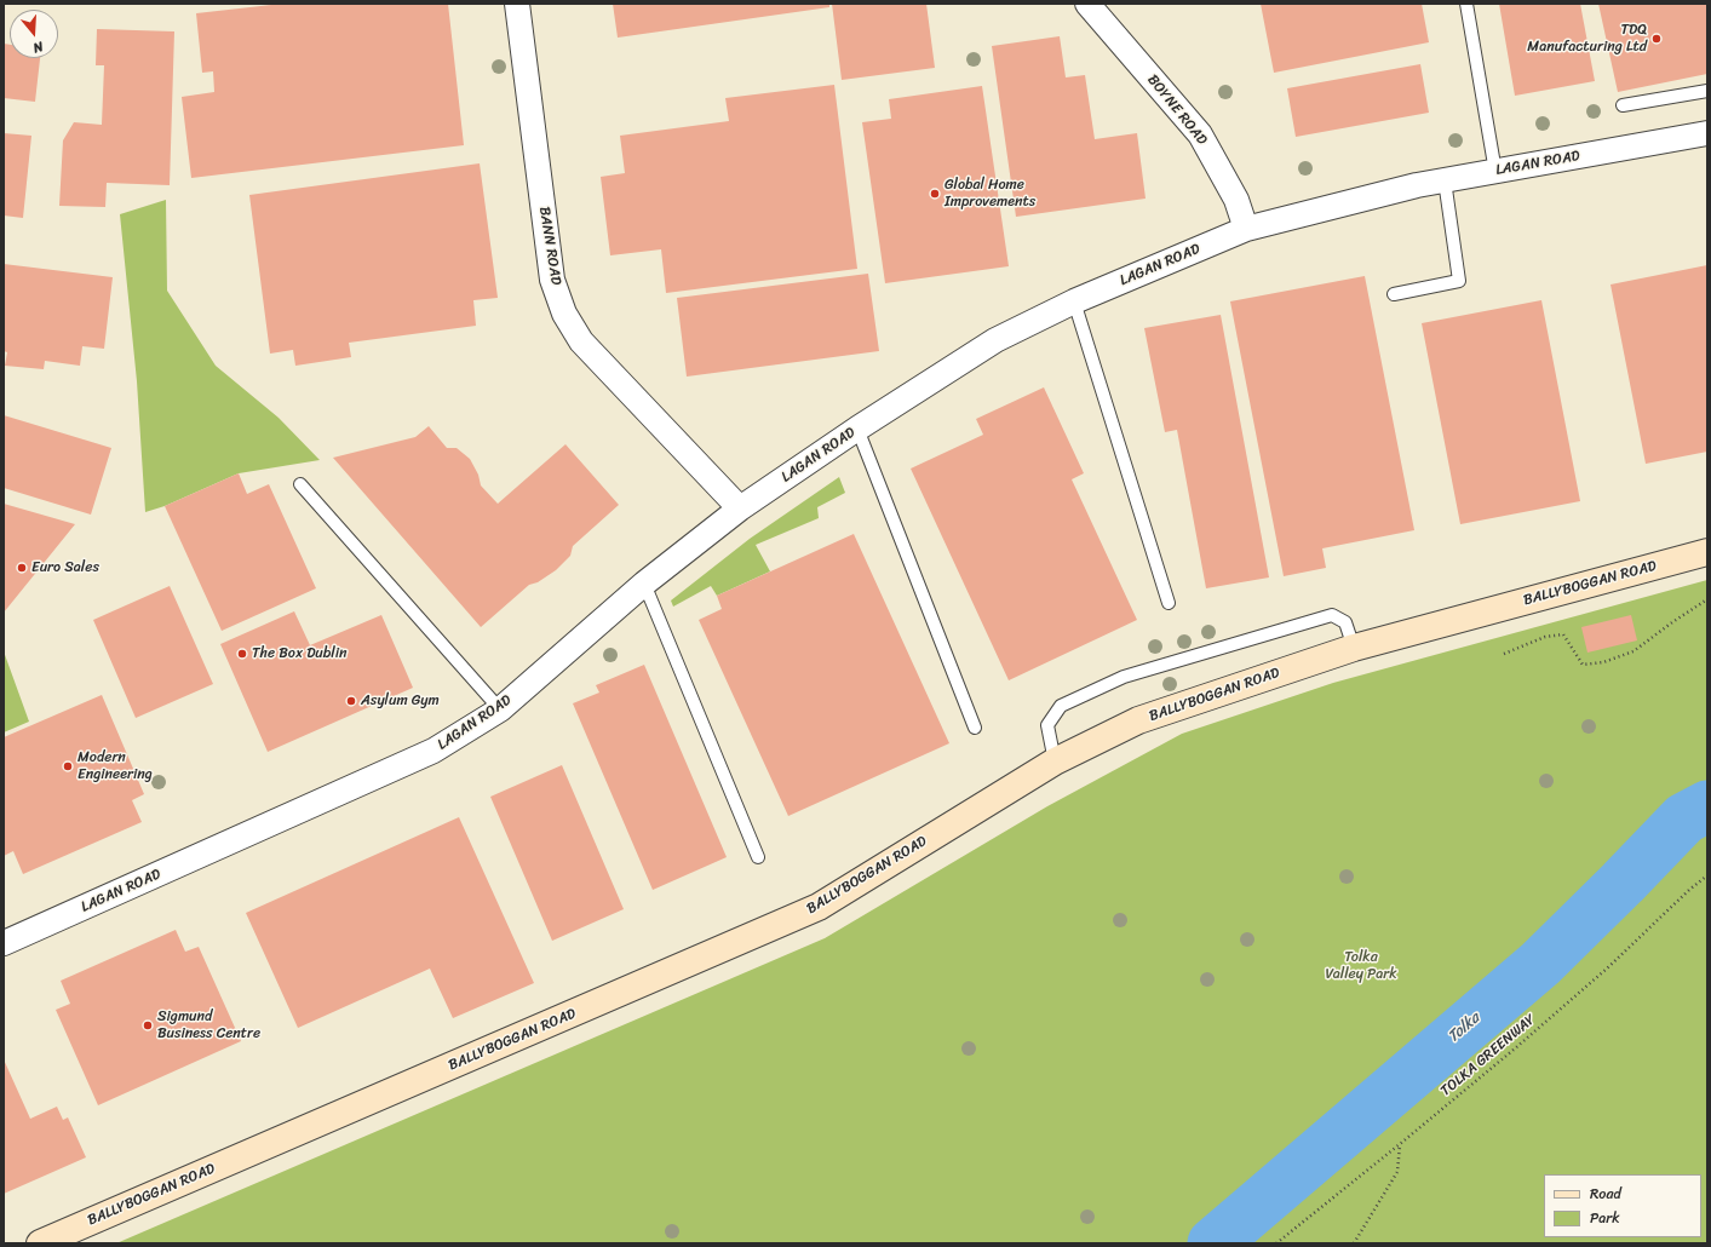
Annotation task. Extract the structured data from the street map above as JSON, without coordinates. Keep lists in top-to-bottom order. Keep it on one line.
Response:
{"streets":{"street":["BOYNE ROAD","LAGAN ROAD","BANN ROAD","BALLYBOGGAN ROAD"],"path":["TOLKA GREENWAY"]},"crossings":[["BOYNE ROAD","LAGAN ROAD"],["LAGAN ROAD","BANN ROAD"]],"water":["Tolka"],"parks":["Tolka Valley Park"],"places":["TDQ Manufacturing Ltd","Global Home Improvements","Euro Sales","The Box Dublin","Asylum Gym","Modern Engineering","Sigmund Business Centre"],"legend":["Road","Park"],"north":"bottom"}
